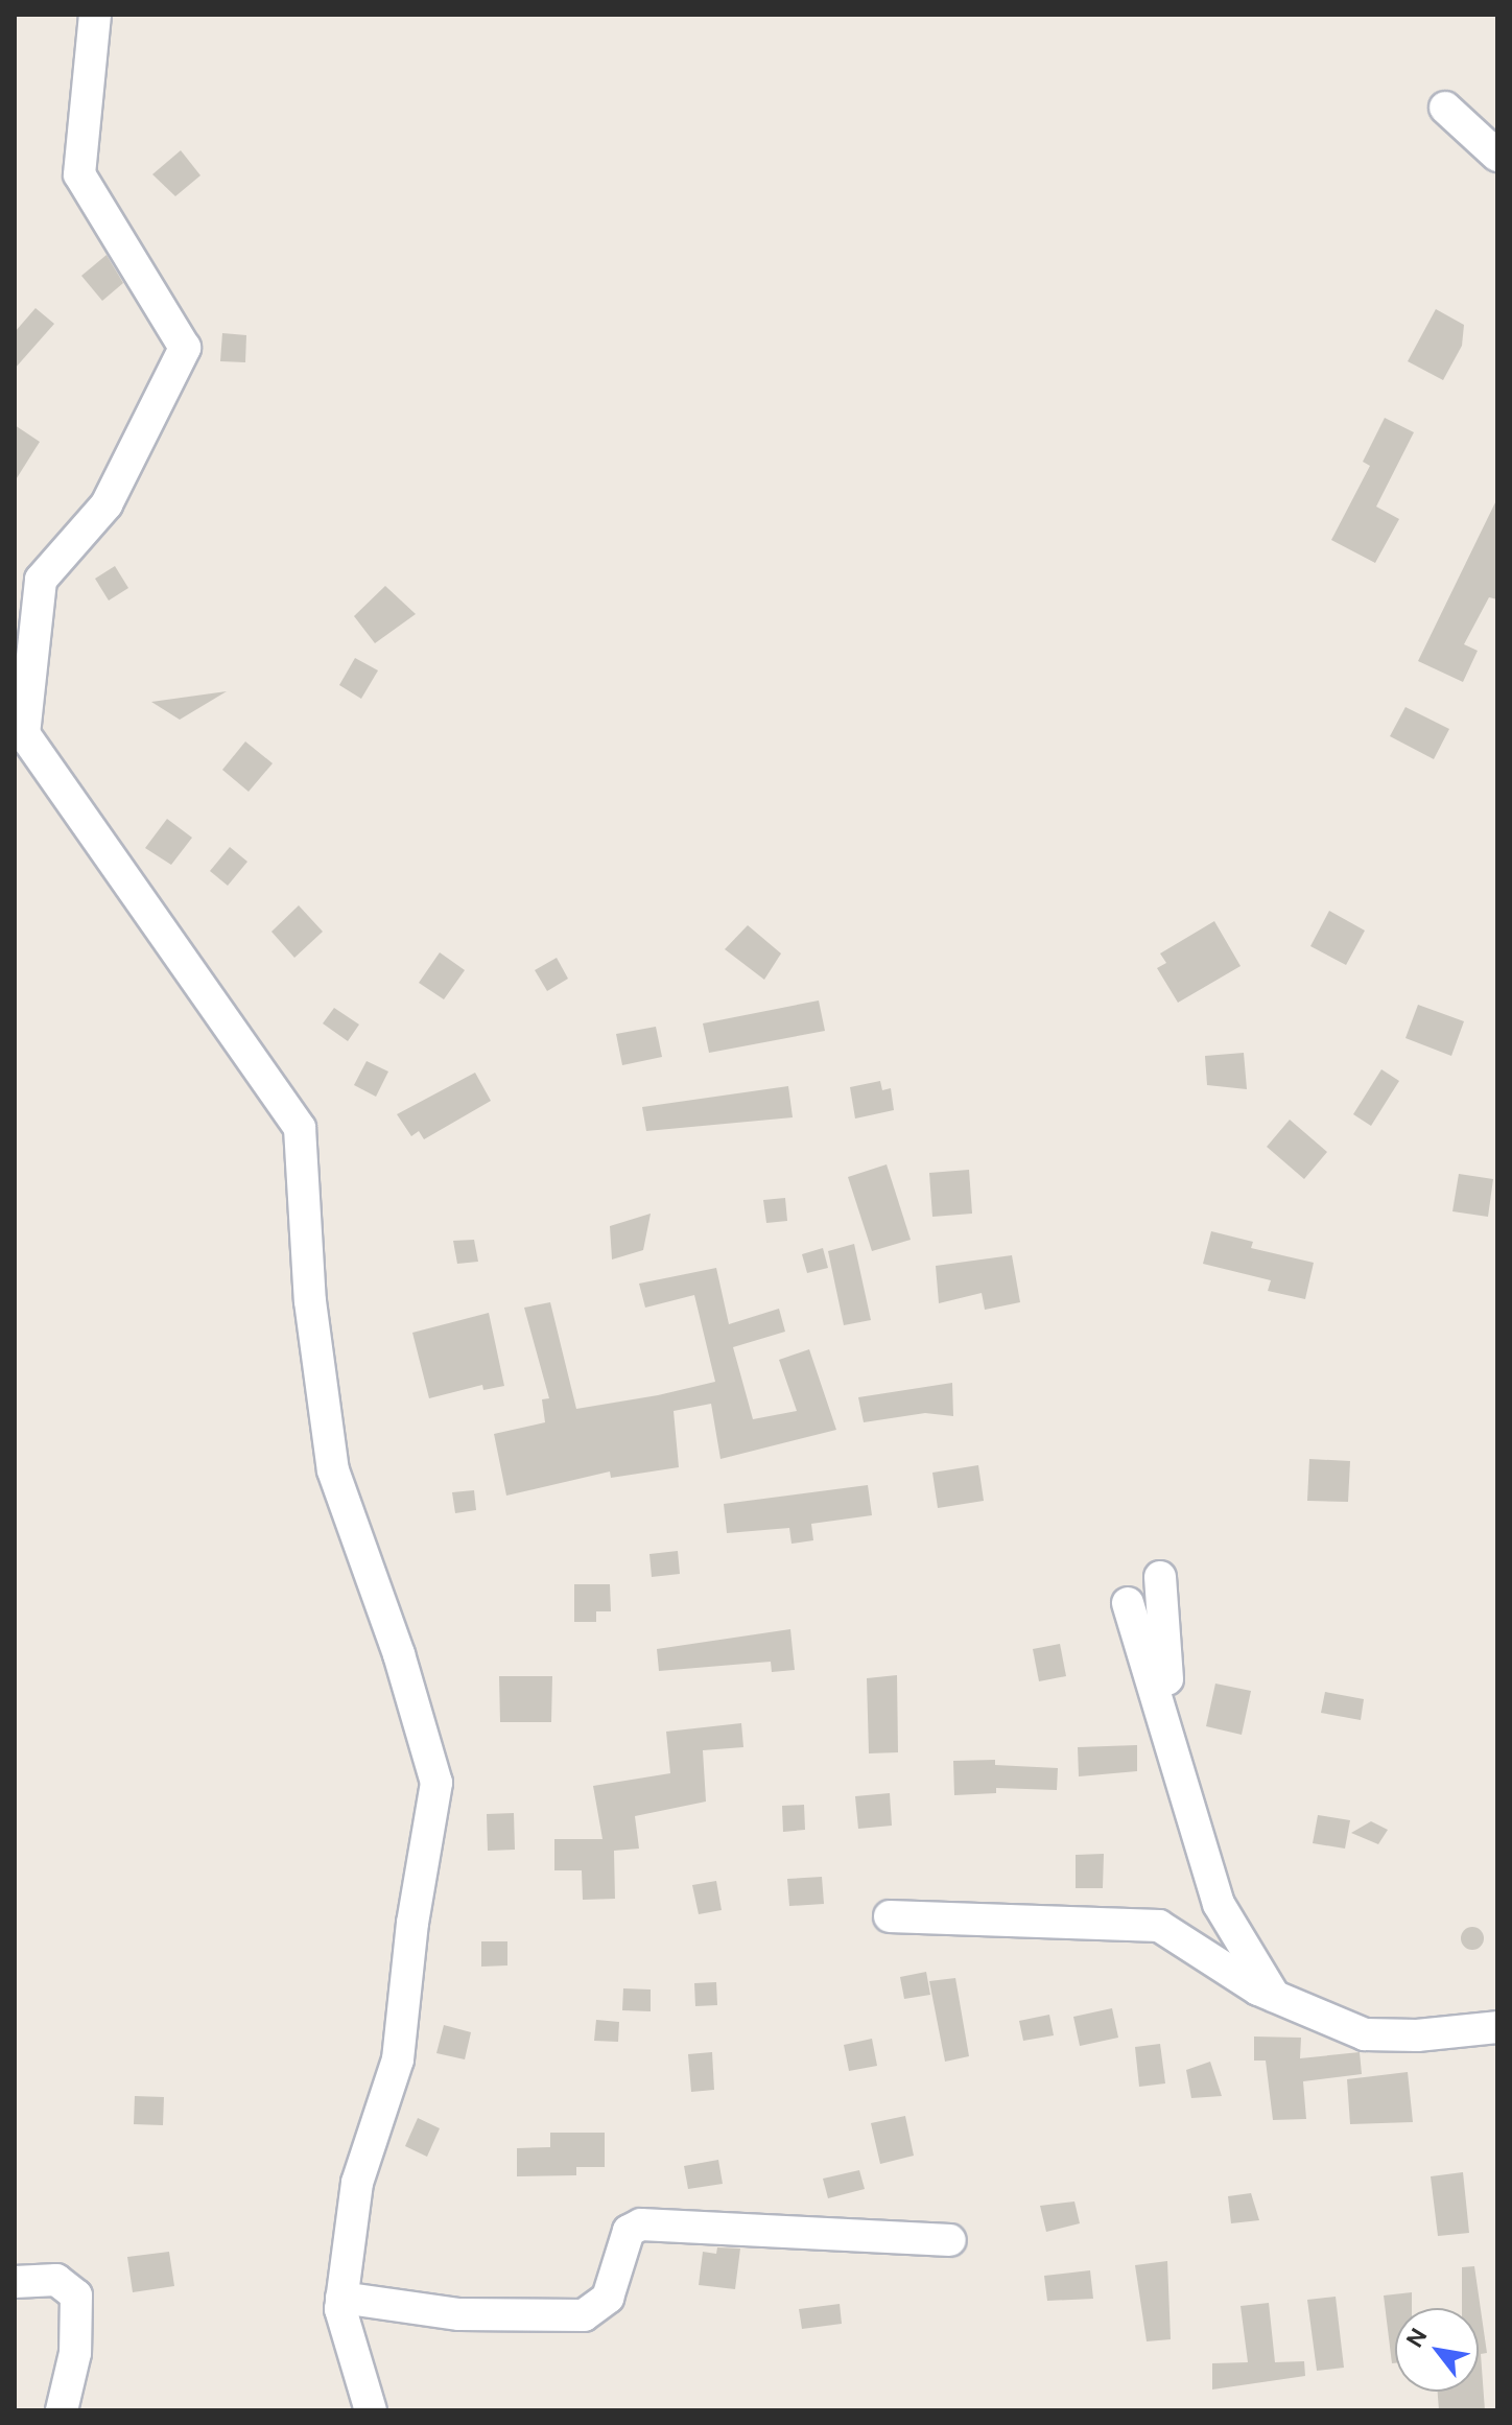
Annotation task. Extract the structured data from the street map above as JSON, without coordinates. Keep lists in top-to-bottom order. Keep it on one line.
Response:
{"north":"top left"}
